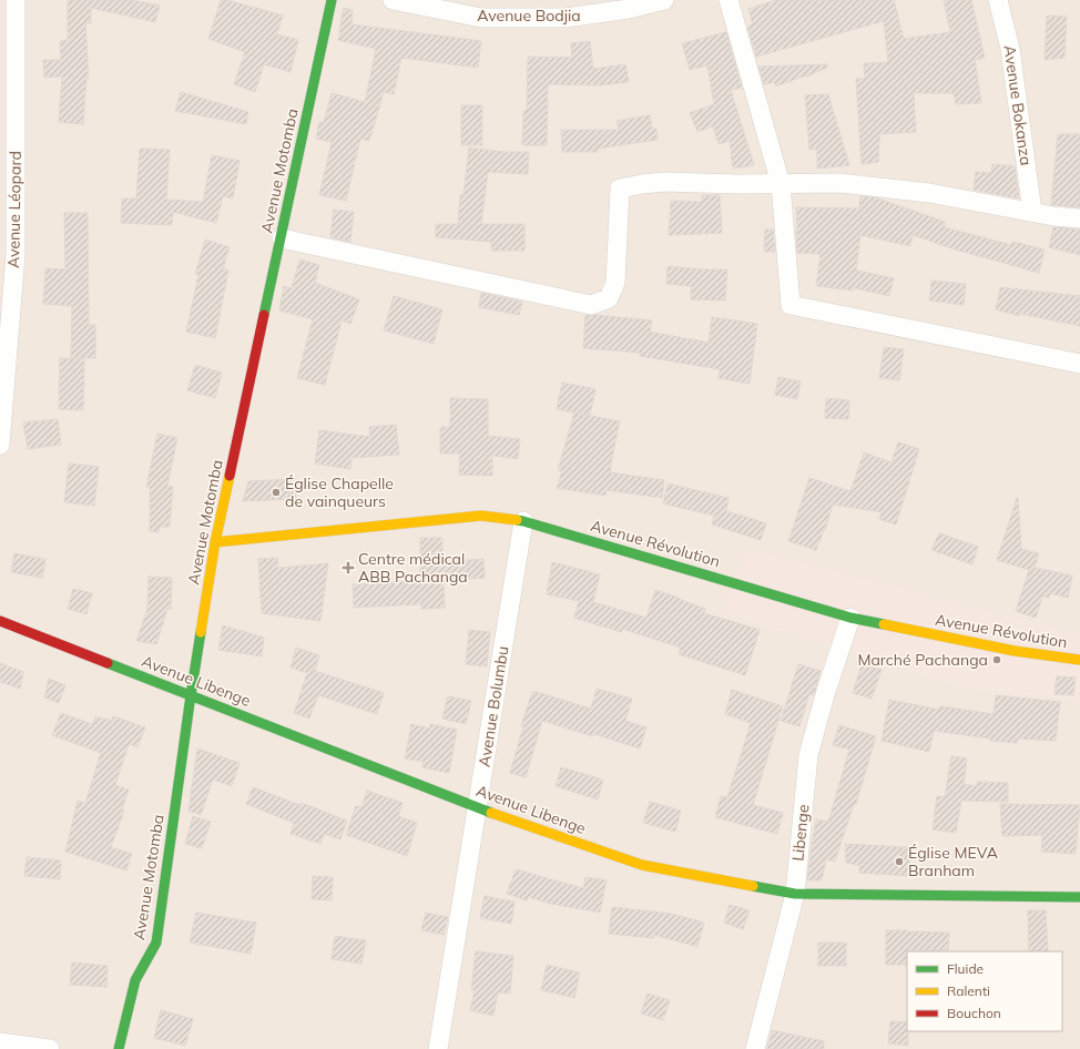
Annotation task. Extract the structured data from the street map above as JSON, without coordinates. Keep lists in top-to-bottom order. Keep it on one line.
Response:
{"streets":{"street":["Avenue Bodjia","Avenue Bokanza","Avenue Motomba","Avenue Léopard","Avenue Révolution","Avenue Libenge","Avenue Bolumbu","Libenge"]},"crossings":[["Avenue Motomba","Avenue Révolution"],["Avenue Motomba","Avenue Libenge"],["Avenue Révolution","Avenue Bolumbu"],["Avenue Révolution","Libenge"],["Avenue Libenge","Avenue Bolumbu"],["Avenue Libenge","Libenge"]],"places":{"other":["Église Chapelle de vainqueurs","Marché Pachanga","Église MEVA Branham"],"health":["Centre médical ABB Pachanga"]},"legend":["Fluide","Ralenti","Bouchon"]}
